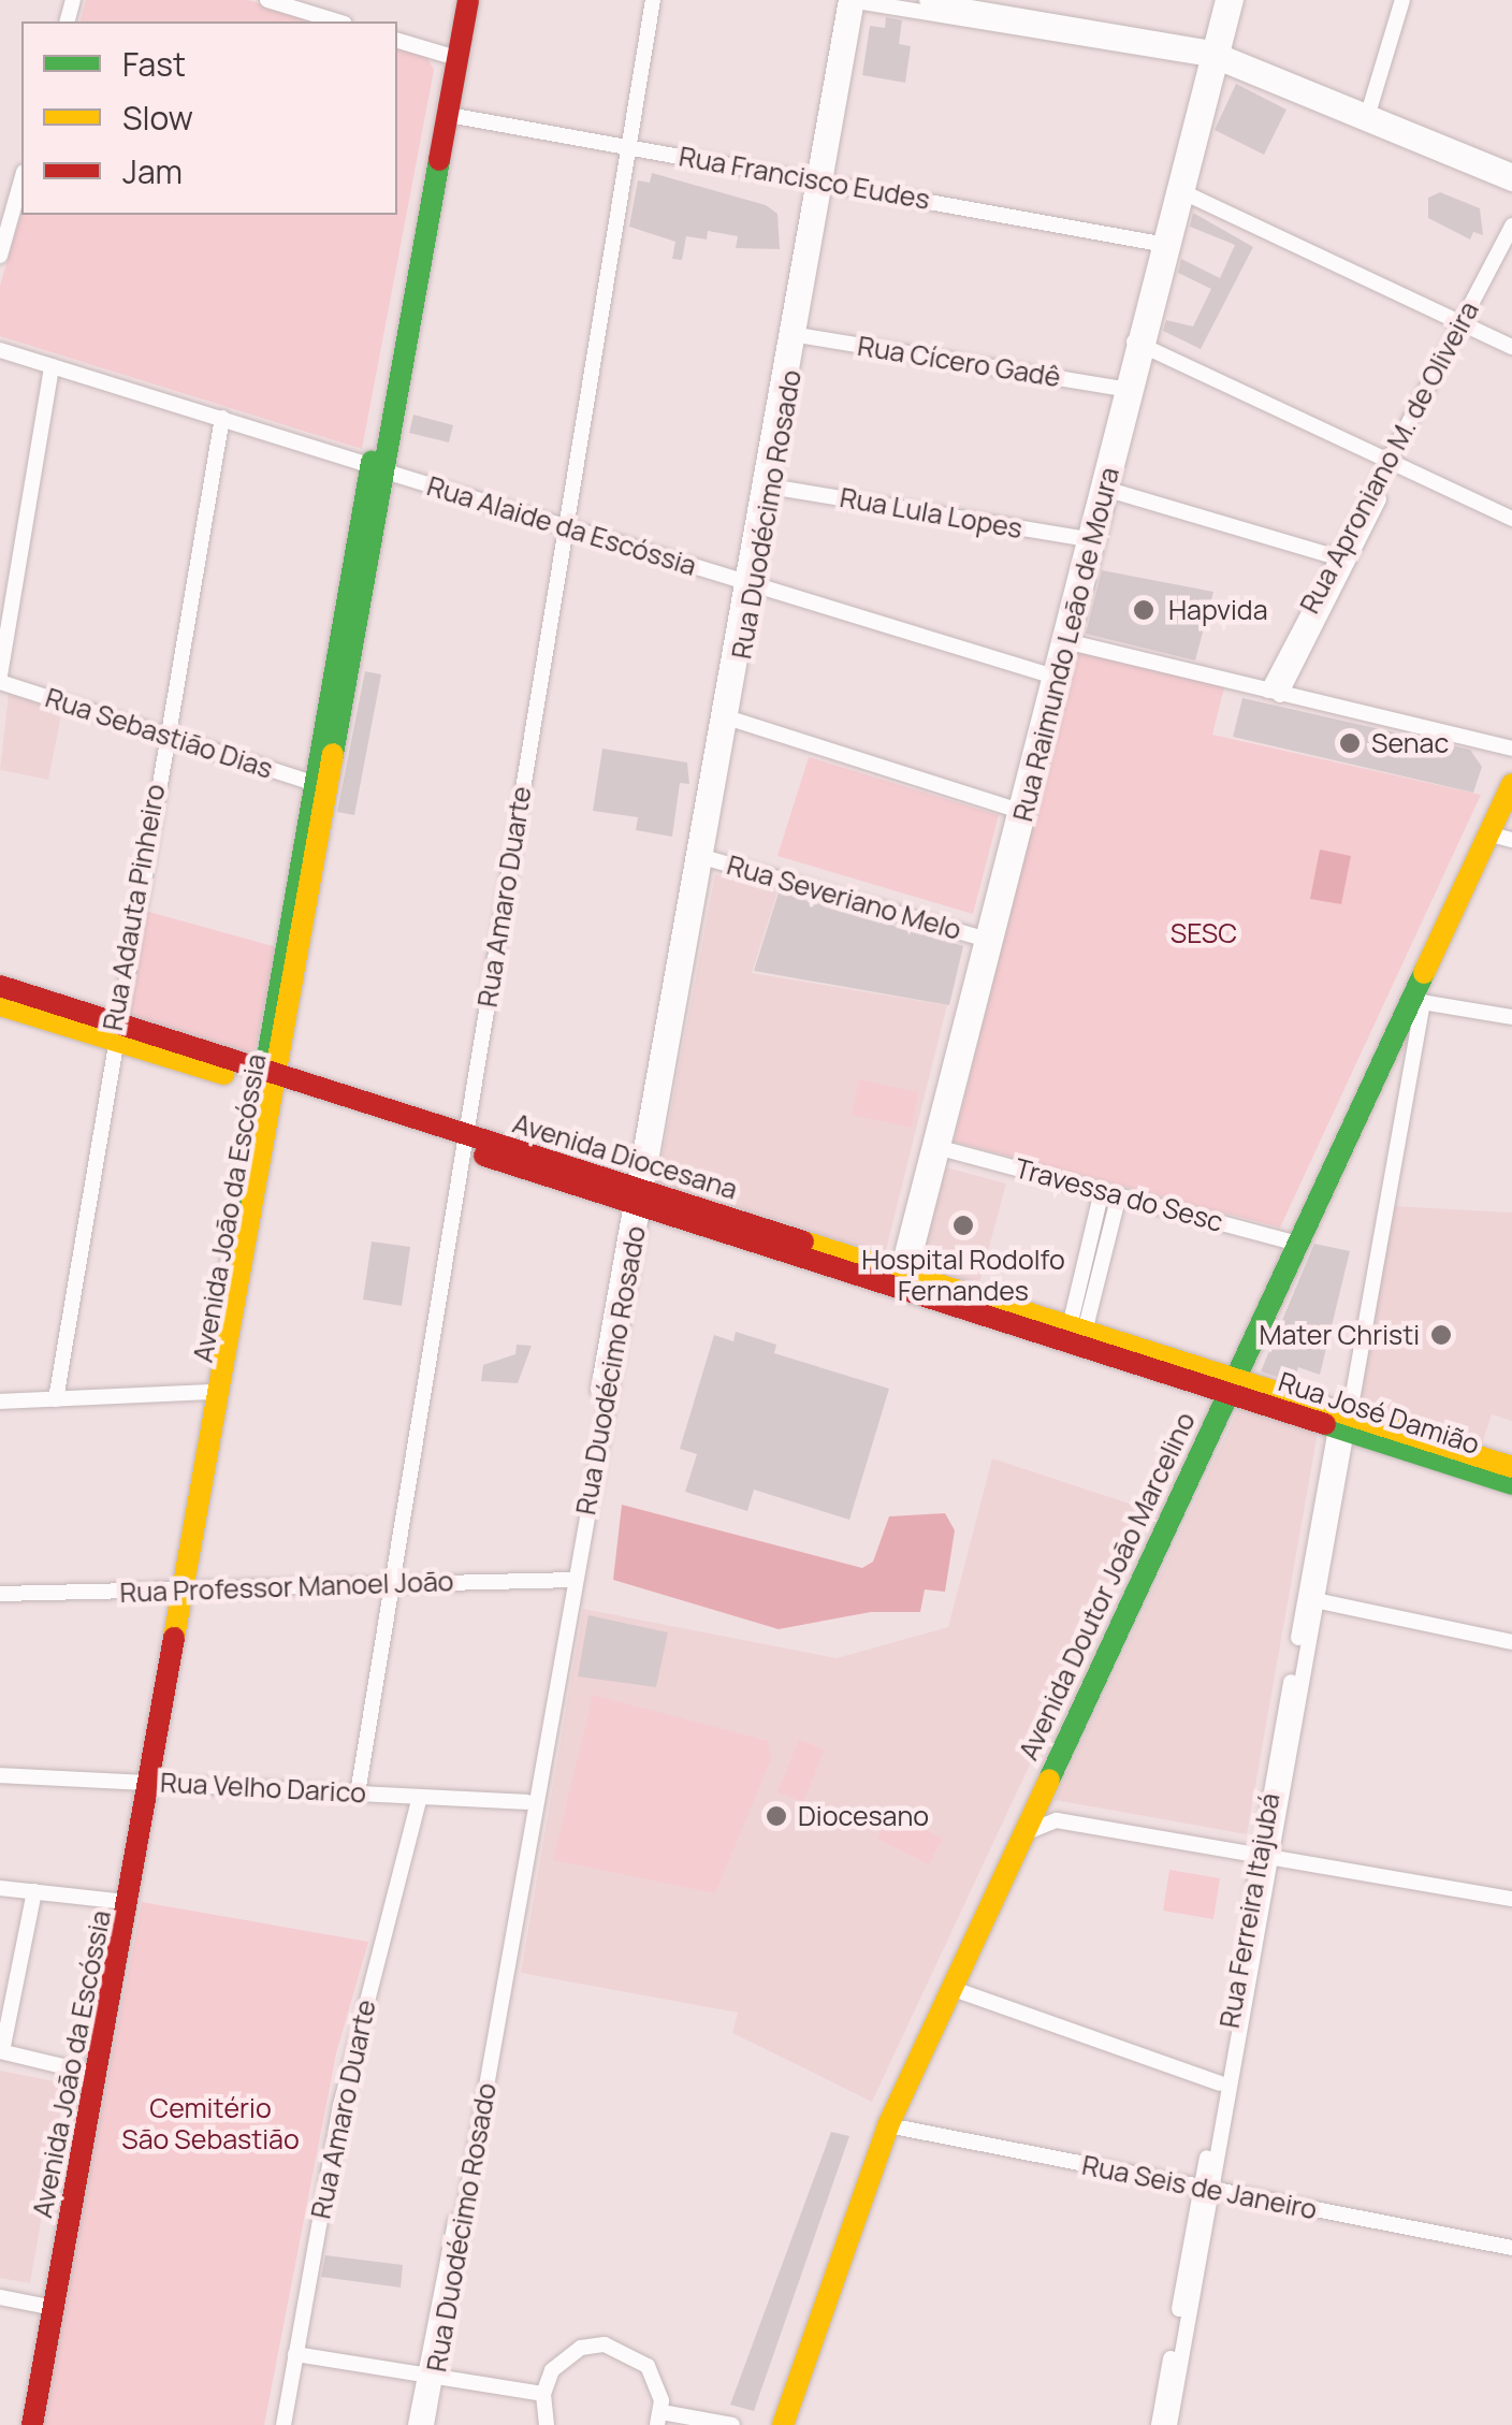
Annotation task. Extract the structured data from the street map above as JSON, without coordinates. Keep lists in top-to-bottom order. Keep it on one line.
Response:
{"streets":{"main road":["Avenida Diocesana","Avenida João da Escóssia","Rua José Damião","Avenida Doutor João Marcelino"],"street":["Rua Francisco Eudes","Rua Cícero Gadê","Rua Aproniano M. de Oliveira","Rua Lula Lopes","Rua Duodécimo Rosado","Rua Alaide da Escóssia","Rua Raimundo Leão de Moura","Rua Sebastião Dias","Rua Amaro Duarte","Rua Severiano Melo","Rua Adauta Pinheiro","Travessa do Sesc","Rua Professor Manoel João","Rua Velho Darico","Rua Ferreira Itajubá","Rua Seis de Janeiro"]},"crossings":[["Rua Francisco Eudes","Rua Duodécimo Rosado"],["Rua Francisco Eudes","Rua Raimundo Leão de Moura"],["Rua Francisco Eudes","Rua Amaro Duarte"],["Rua Francisco Eudes","Avenida João da Escóssia"],["Rua Cícero Gadê","Rua Duodécimo Rosado"],["Rua Cícero Gadê","Rua Raimundo Leão de Moura"],["Rua Lula Lopes","Rua Duodécimo Rosado"],["Rua Lula Lopes","Rua Raimundo Leão de Moura"],["Rua Duodécimo Rosado","Rua Alaide da Escóssia"],["Rua Duodécimo Rosado","Rua Severiano Melo"],["Rua Duodécimo Rosado","Avenida Diocesana"],["Rua Duodécimo Rosado","Rua Professor Manoel João"],["Rua Duodécimo Rosado","Rua Velho Darico"],["Rua Alaide da Escóssia","Rua Raimundo Leão de Moura"],["Rua Alaide da Escóssia","Rua Amaro Duarte"],["Rua Alaide da Escóssia","Rua Adauta Pinheiro"],["Rua Alaide da Escóssia","Avenida João da Escóssia"],["Rua Raimundo Leão de Moura","Rua Severiano Melo"],["Rua Raimundo Leão de Moura","Avenida Diocesana"],["Rua Raimundo Leão de Moura","Travessa do Sesc"],["Rua Sebastião Dias","Rua Adauta Pinheiro"],["Rua Sebastião Dias","Avenida João da Escóssia"],["Rua Amaro Duarte","Avenida Diocesana"],["Rua Amaro Duarte","Rua Professor Manoel João"],["Rua Amaro Duarte","Rua Velho Darico"],["Rua Adauta Pinheiro","Avenida Diocesana"],["Avenida Diocesana","Avenida João da Escóssia"],["Avenida Diocesana","Rua José Damião"],["Avenida Diocesana","Avenida Doutor João Marcelino"],["Travessa do Sesc","Avenida Doutor João Marcelino"],["Avenida João da Escóssia","Rua Professor Manoel João"],["Avenida João da Escóssia","Rua Velho Darico"],["Rua José Damião","Avenida Doutor João Marcelino"],["Rua José Damião","Rua Ferreira Itajubá"],["Avenida Doutor João Marcelino","Rua Ferreira Itajubá"],["Avenida Doutor João Marcelino","Rua Seis de Janeiro"],["Rua Ferreira Itajubá","Rua Seis de Janeiro"]],"parks":["SESC","Cemitério São Sebastião"],"places":["Hapvida","Senac","Hospital Rodolfo Fernandes","Mater Christi","Diocesano"],"legend":["Fast","Slow","Jam"]}
